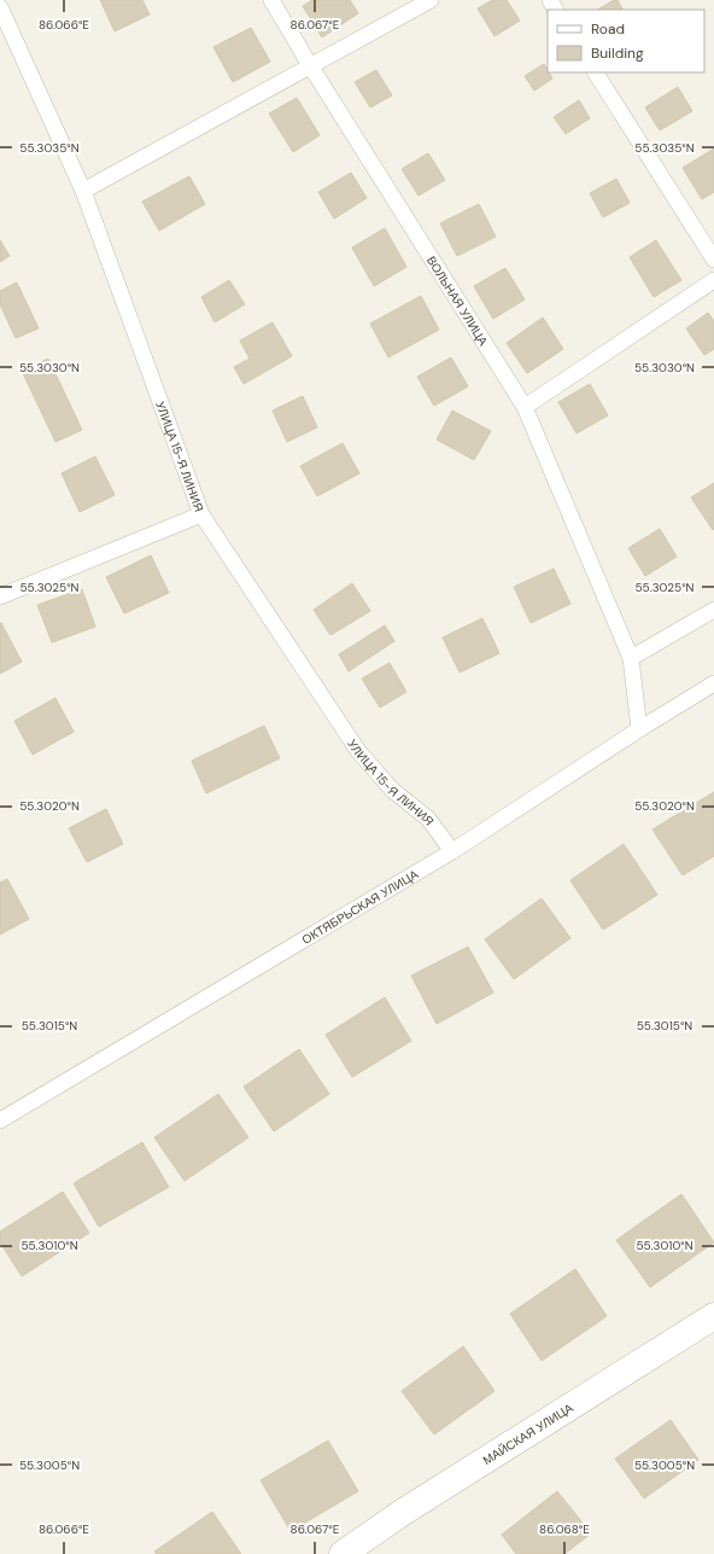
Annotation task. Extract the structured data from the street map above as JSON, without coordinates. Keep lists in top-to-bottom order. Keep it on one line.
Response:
{"streets":{"street":["МАЙСКАЯ УЛИЦА"],"lane":["ВОЛЬНАЯ УЛИЦА","УЛИЦА 15-Я ЛИНИЯ","ОКТЯБРЬСКАЯ УЛИЦА"]},"crossings":[["ВОЛЬНАЯ УЛИЦА","ОКТЯБРЬСКАЯ УЛИЦА"],["УЛИЦА 15-Я ЛИНИЯ","ОКТЯБРЬСКАЯ УЛИЦА"]],"legend":["Road","Building"],"coordinates":["86.066°E","86.067°E","55.3035°N","55.3030°N","55.3025°N","55.3020°N","55.3015°N","55.3010°N","55.3005°N","86.068°E"]}
